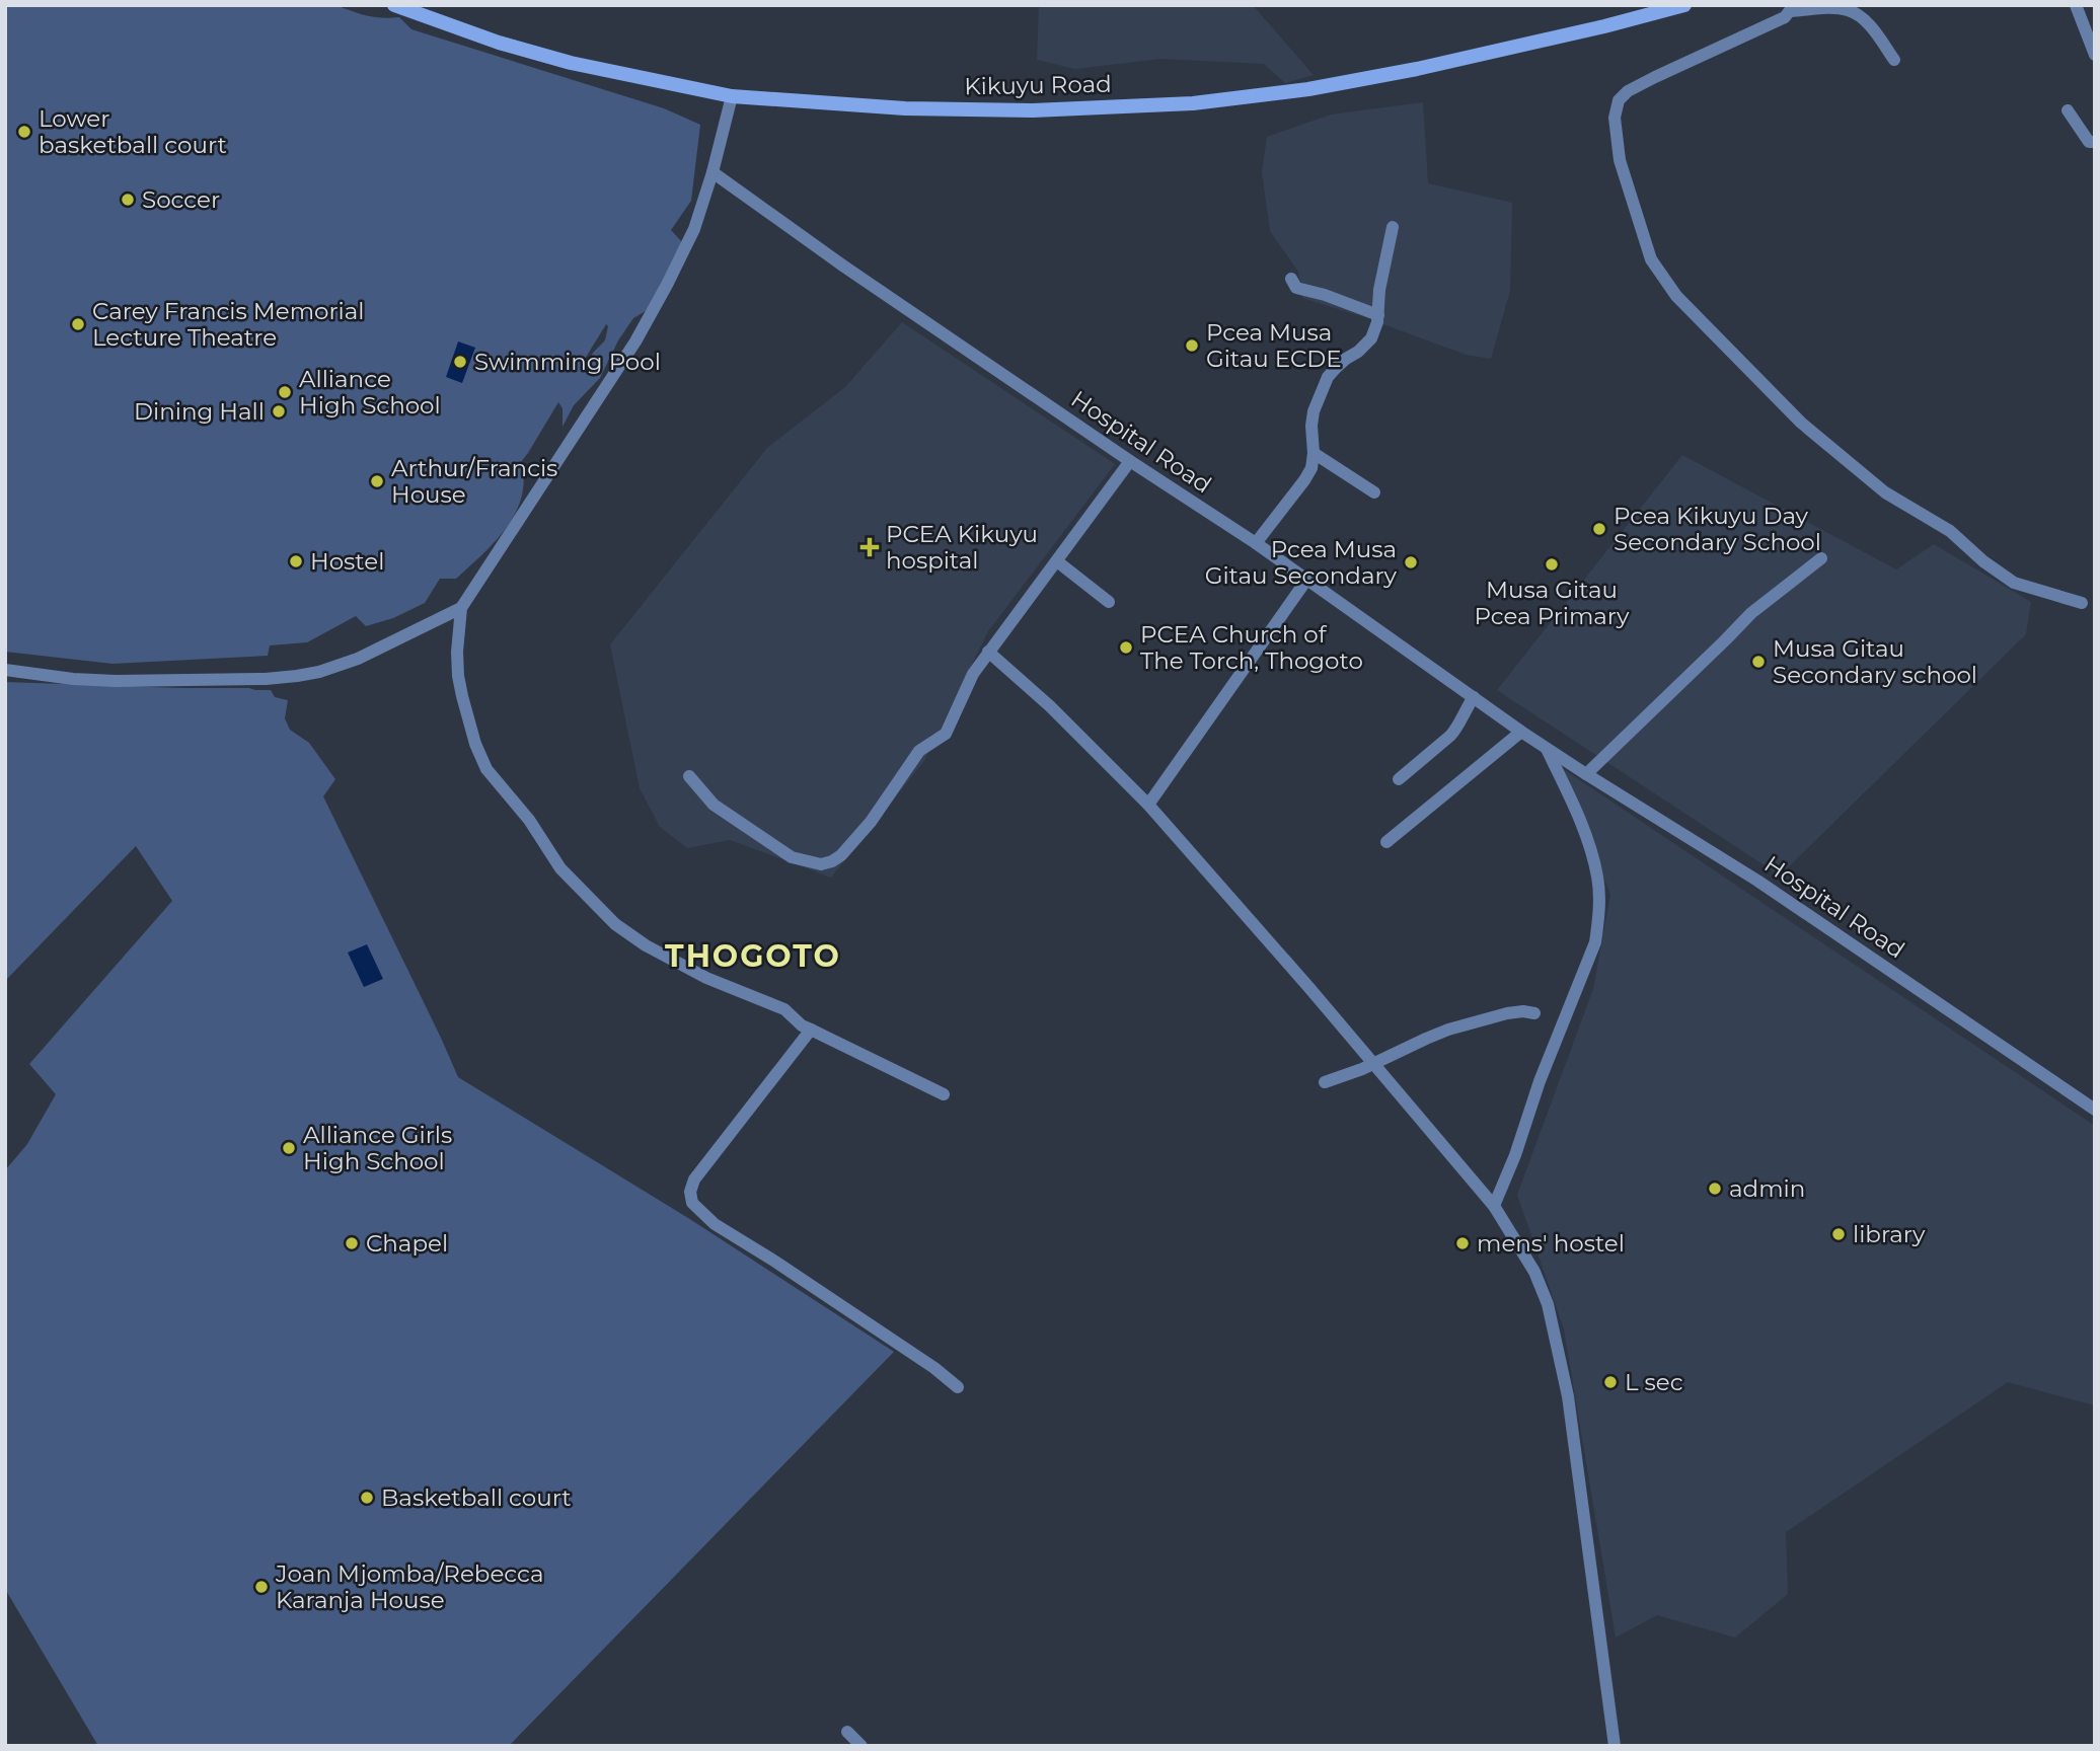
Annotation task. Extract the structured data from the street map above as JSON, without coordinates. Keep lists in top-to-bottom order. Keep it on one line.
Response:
{"streets":{"main road":["Kikuyu Road"],"street":["Hospital Road"]},"districts":["THOGOTO"],"places":{"other":["Lower basketball court","Soccer","Carey Francis Memorial Lecture Theatre","Pcea Musa Gitau ECDE","Swimming Pool","Alliance High School","Dining Hall","Arthur/Francis House","Pcea Kikuyu Day Secondary School","Hostel","Pcea Musa Gitau Secondary","Musa Gitau Pcea Primary","PCEA Church of The Torch, Thogoto","Musa Gitau Secondary school","Alliance Girls High School","admin","library","Chapel","mens' hostel","L sec","Basketball court","Joan Mjomba/Rebecca Karanja House"],"health":["PCEA Kikuyu hospital"]}}
